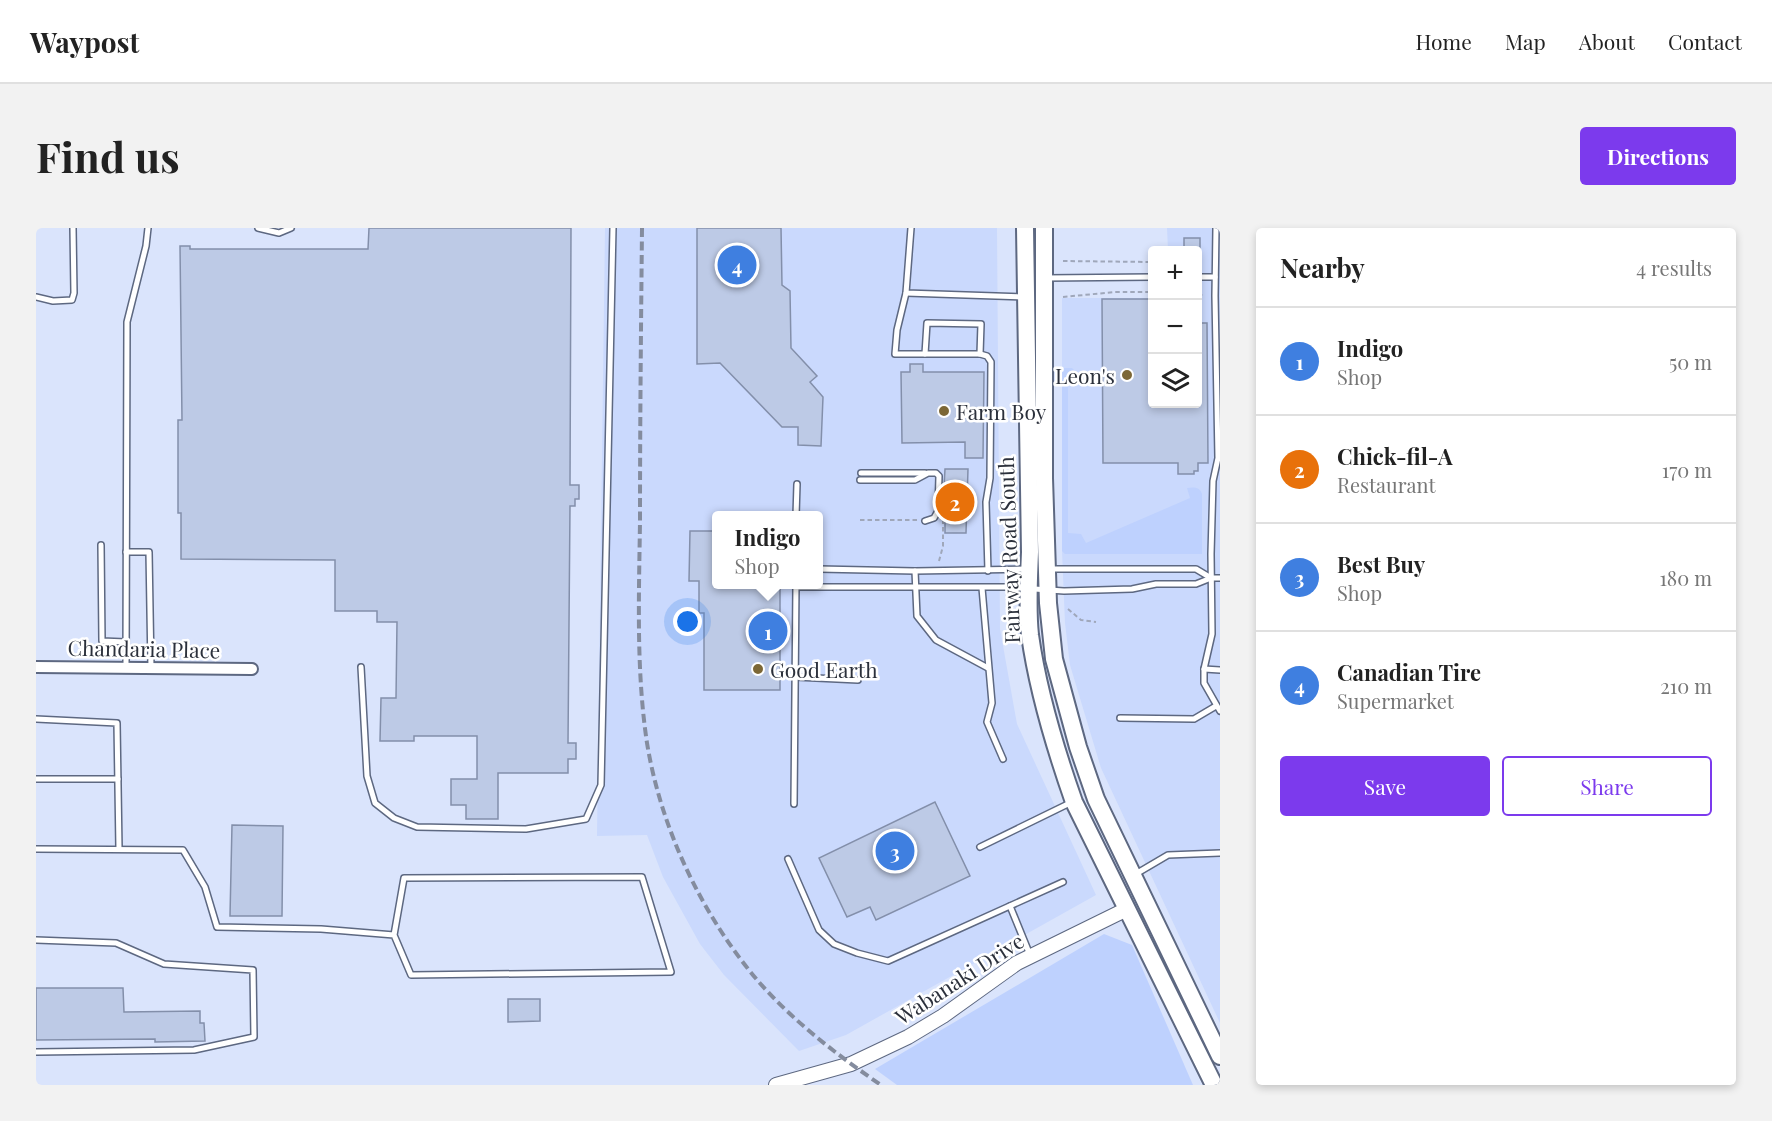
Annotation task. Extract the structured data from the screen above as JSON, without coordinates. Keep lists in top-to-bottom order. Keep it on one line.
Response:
{"streets":{"main road":["Fairway Road South"],"street":["Chandaria Place","Wabanaki Drive"]},"crossings":[["Fairway Road South","Wabanaki Drive"]],"places":["Leon's","Farm Boy","Good Earth"],"page":{"header":"Waypost","nav":["Home","Map","About","Contact"],"buttons":["Directions",["Save","Share"]],"title":"Find us","heading":["Nearby","4 results"],"pins":["4","2","1","3"],"map_buttons":["+","−"],"list":[{"mark":"1","name":"Indigo","note":"Shop","value":"50 m"},{"mark":"2","name":"Chick-fil-A","note":"Restaurant","value":"170 m"},{"mark":"3","name":"Best Buy","note":"Shop","value":"180 m"},{"mark":"4","name":"Canadian Tire","note":"Supermarket","value":"210 m"}],"popup":["Indigo","Shop"]}}
